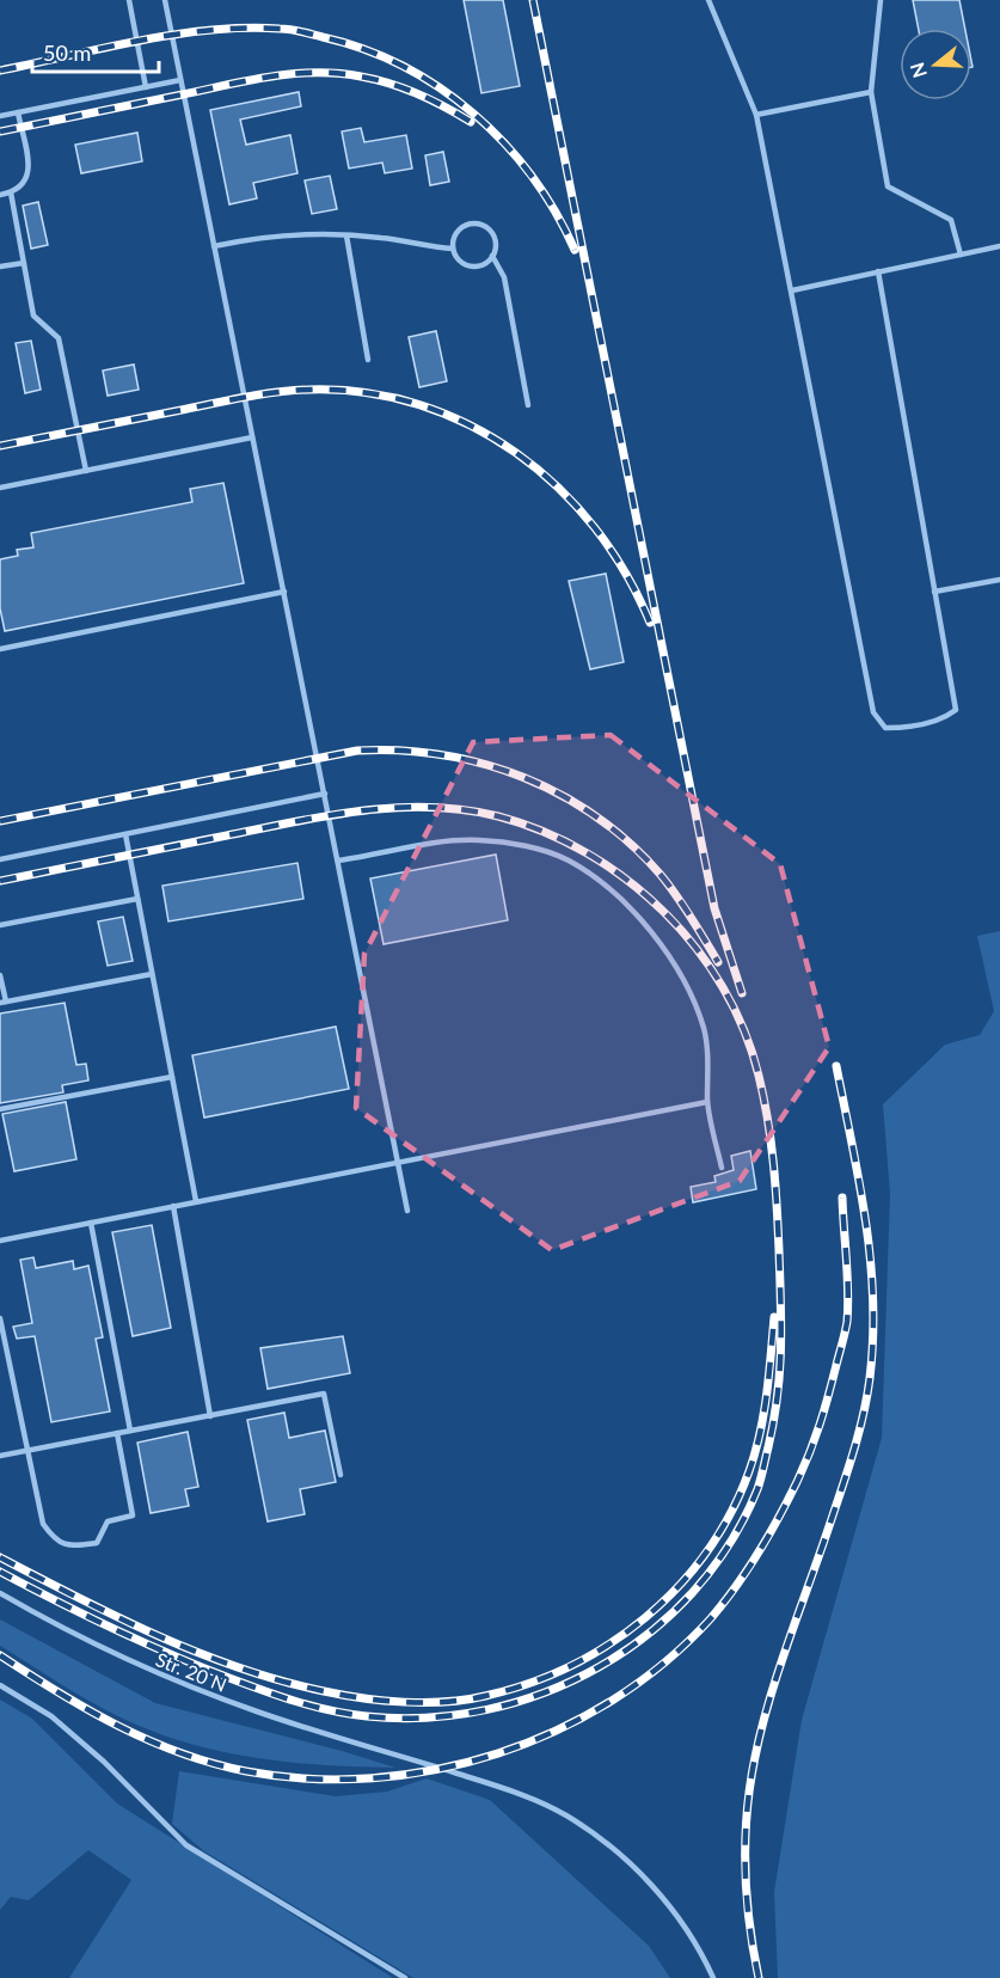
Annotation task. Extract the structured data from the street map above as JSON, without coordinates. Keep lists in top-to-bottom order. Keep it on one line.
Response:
{"streets":{"lane":["Str. 20 N"]},"scale_bar":"50 m","north":"left"}
